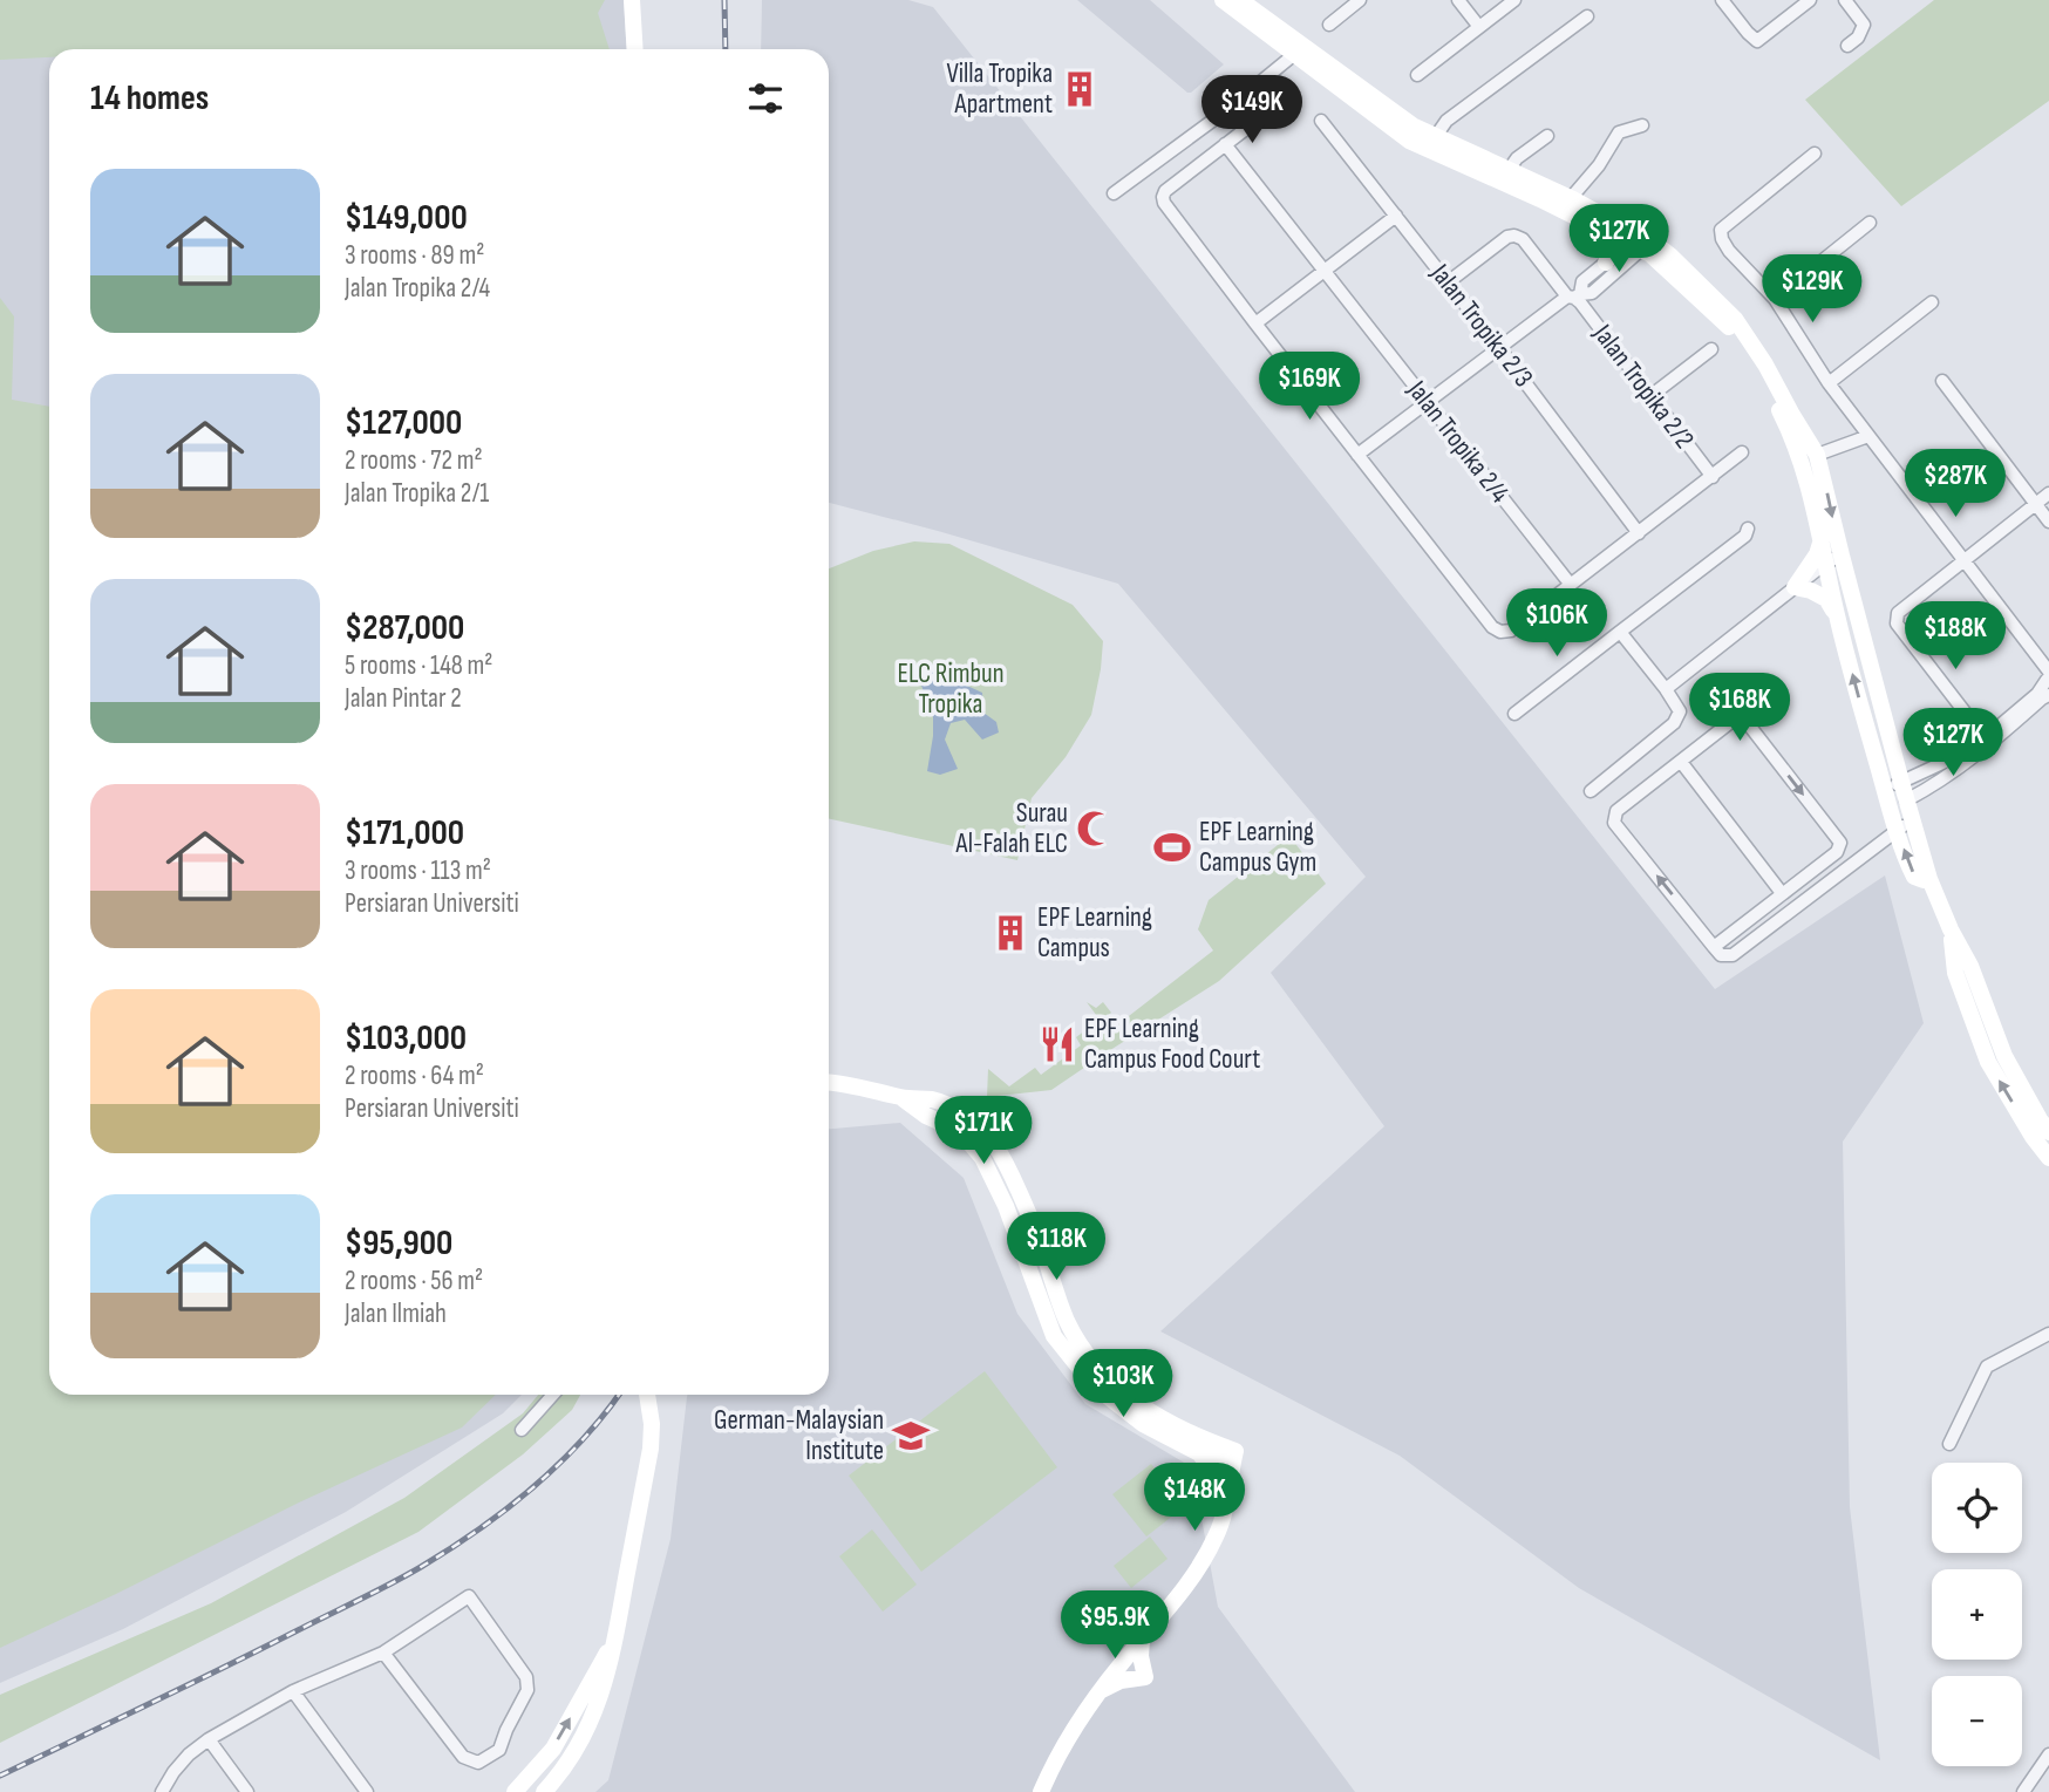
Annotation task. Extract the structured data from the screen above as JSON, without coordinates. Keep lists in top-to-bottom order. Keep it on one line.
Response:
{"streets":{"street":["Jalan Tropika 2/3","Jalan Tropika 2/2","Jalan Tropika 2/4"]},"crossings":[["Jalan Tropika 2/3","Jalan Tropika 2/2"]],"parks":["ELC Rimbun Tropika"],"places":{"building":["Villa Tropika Apartment","EPF Learning Campus"],"mosque":["Surau Al-Falah ELC"],"sports":["EPF Learning Campus Gym"],"restaurant":["EPF Learning Campus Food Court"],"school or university":["German-Malaysian Institute"]},"page":{"heading":"14 homes","price":["$149K","$127K","$129K","$169K","$287K","$106K","$188K","$168K","$127K","$171K","$118K","$103K","$148K","$95.9K"],"list":[{"name":"$149,000","note":"3 rooms · 89 m² · Jalan Tropika 2/4"},{"name":"$127,000","note":"2 rooms · 72 m² · Jalan Tropika 2/1"},{"name":"$287,000","note":"5 rooms · 148 m² · Jalan Pintar 2"},{"name":"$171,000","note":"3 rooms · 113 m² · Persiaran Universiti"},{"name":"$103,000","note":"2 rooms · 64 m² · Persiaran Universiti"},{"name":"$95,900","note":"2 rooms · 56 m² · Jalan Ilmiah"}],"map_buttons":["+","−"]}}
